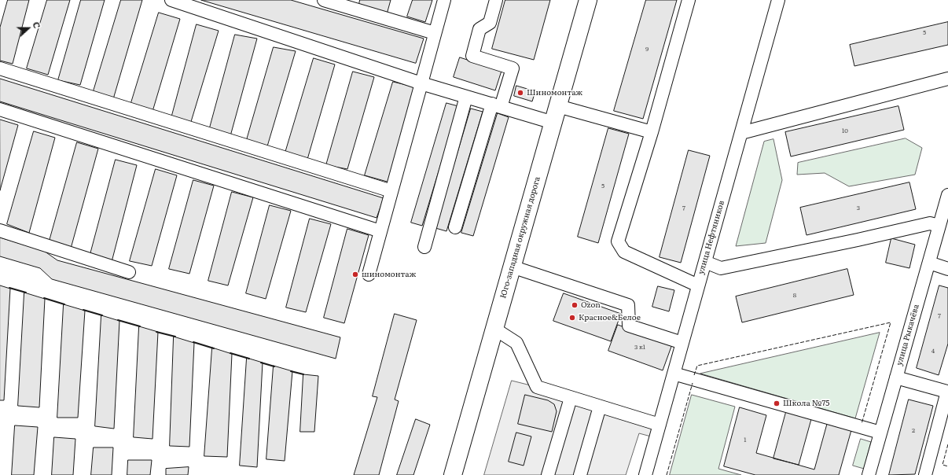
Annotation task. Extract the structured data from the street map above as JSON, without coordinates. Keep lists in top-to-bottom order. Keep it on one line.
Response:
{"streets":{"highway":["Юго-западная окружная дорога"],"street":["улица Нефтяников","улица Рыкачёва"]},"places":["Шиномонтаж","шиномонтаж","Ozon","Красное&Белое","Школа №75"],"house_numbers":["5","9","10","5","7","3","8","7","3 к1","4","2","1"],"north":"right"}
